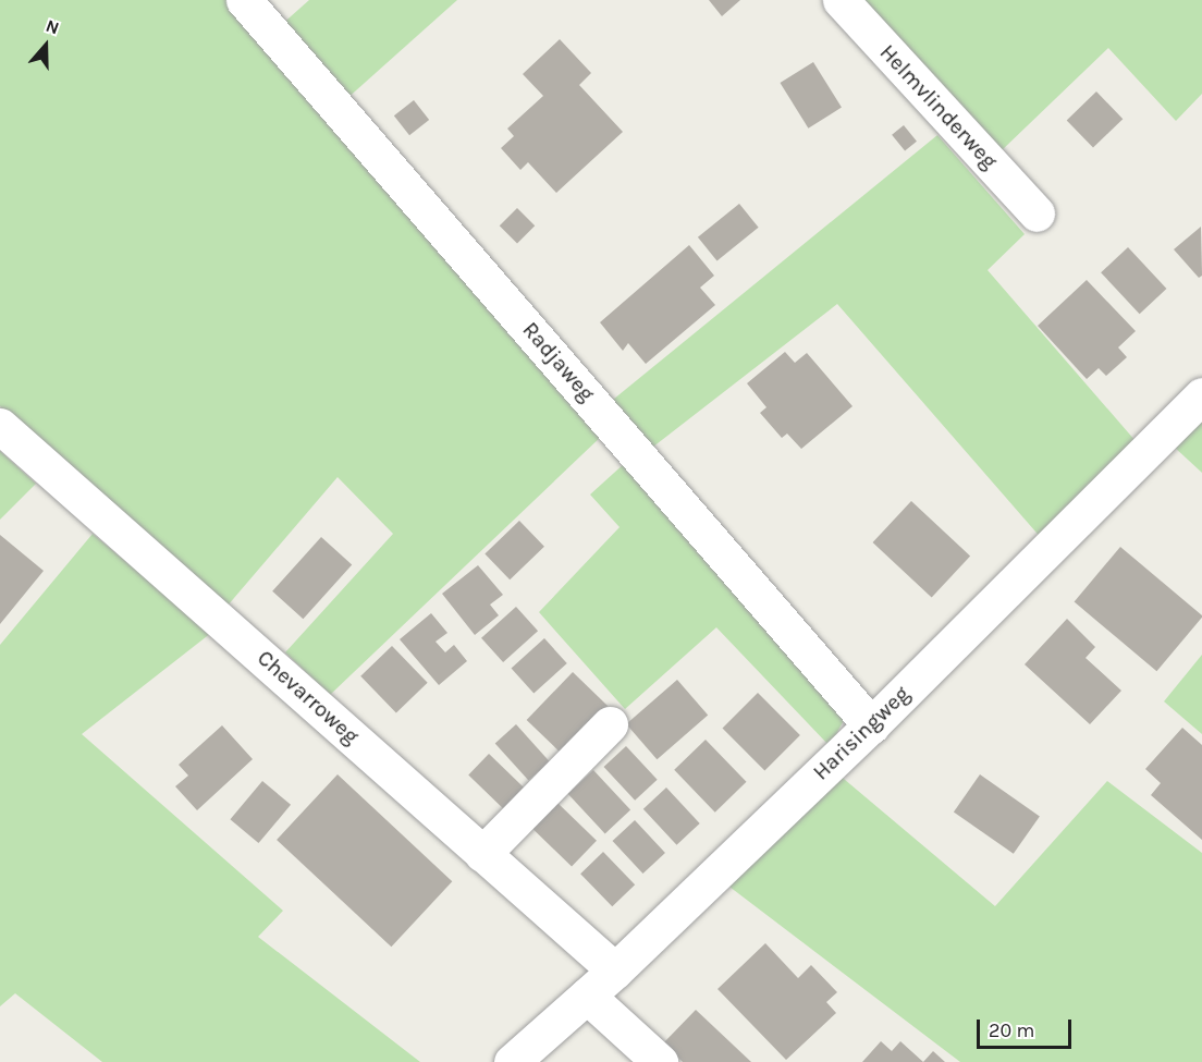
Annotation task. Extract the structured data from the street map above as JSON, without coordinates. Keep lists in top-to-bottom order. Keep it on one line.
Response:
{"streets":{"street":["Helmvlinderweg","Radjaweg","Chevarroweg","Harisingweg"]},"crossings":[["Radjaweg","Harisingweg"],["Chevarroweg","Harisingweg"]],"scale_bar":"20 m","north":"top"}
